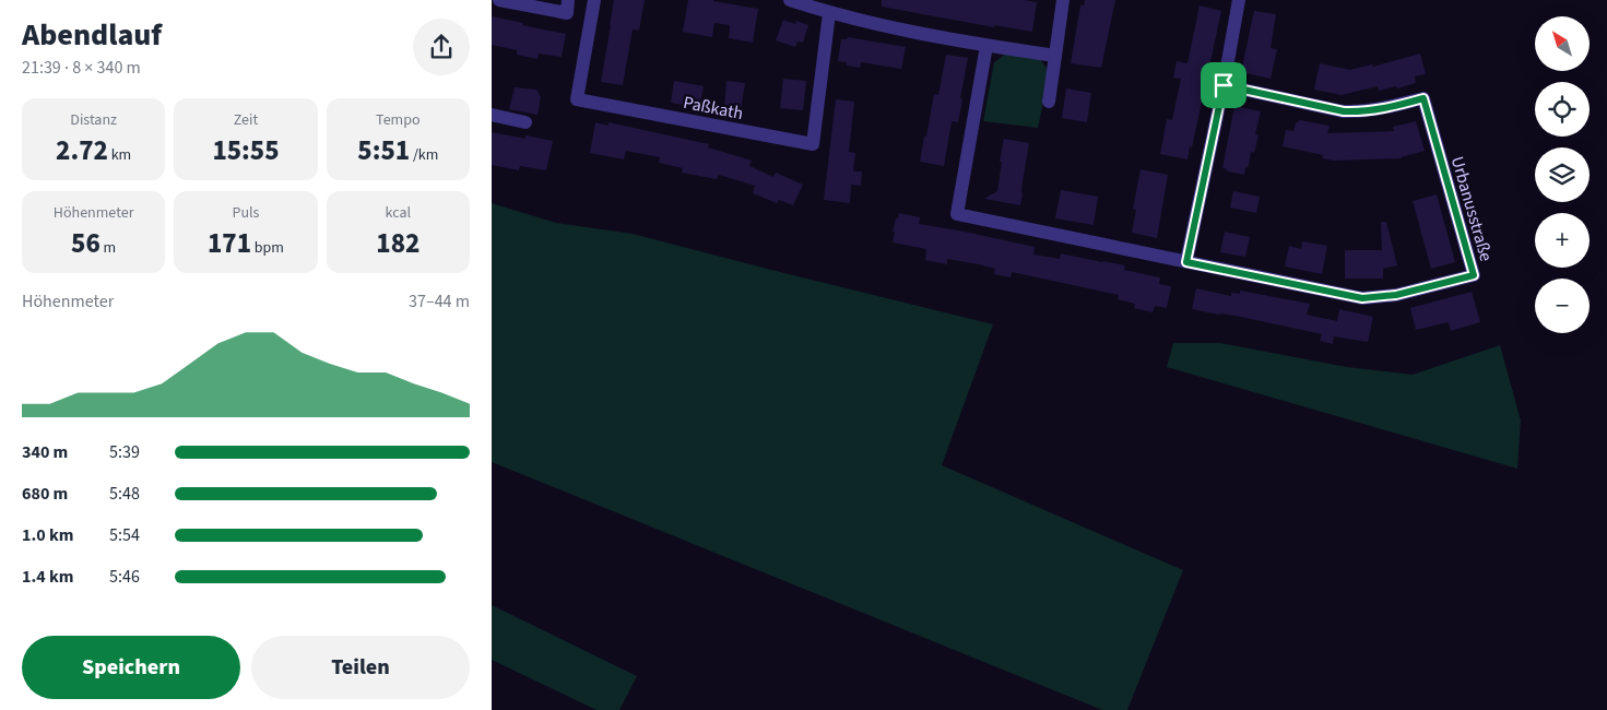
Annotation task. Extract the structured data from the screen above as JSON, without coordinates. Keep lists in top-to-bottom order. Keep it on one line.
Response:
{"streets":{"street":["Paßkath","Urbanusstraße"]},"north":"top left","page":{"heading":["Abendlauf","21:39 · 8 × 340 m"],"map_buttons":["+","−"],"stats":[["Distanz","2.72 km"],["Zeit","15:55"],["Tempo","5:51 /km"],["Höhenmeter","56 m"],["Puls","171 bpm"],["kcal","182"]],"chart":["Höhenmeter","37–44 m"],"list":[{"name":"340 m","note":"5:39"},{"name":"680 m","note":"5:48"},{"name":"1.0 km","note":"5:54"},{"name":"1.4 km","note":"5:46"}],"buttons":["Speichern","Teilen"]}}
